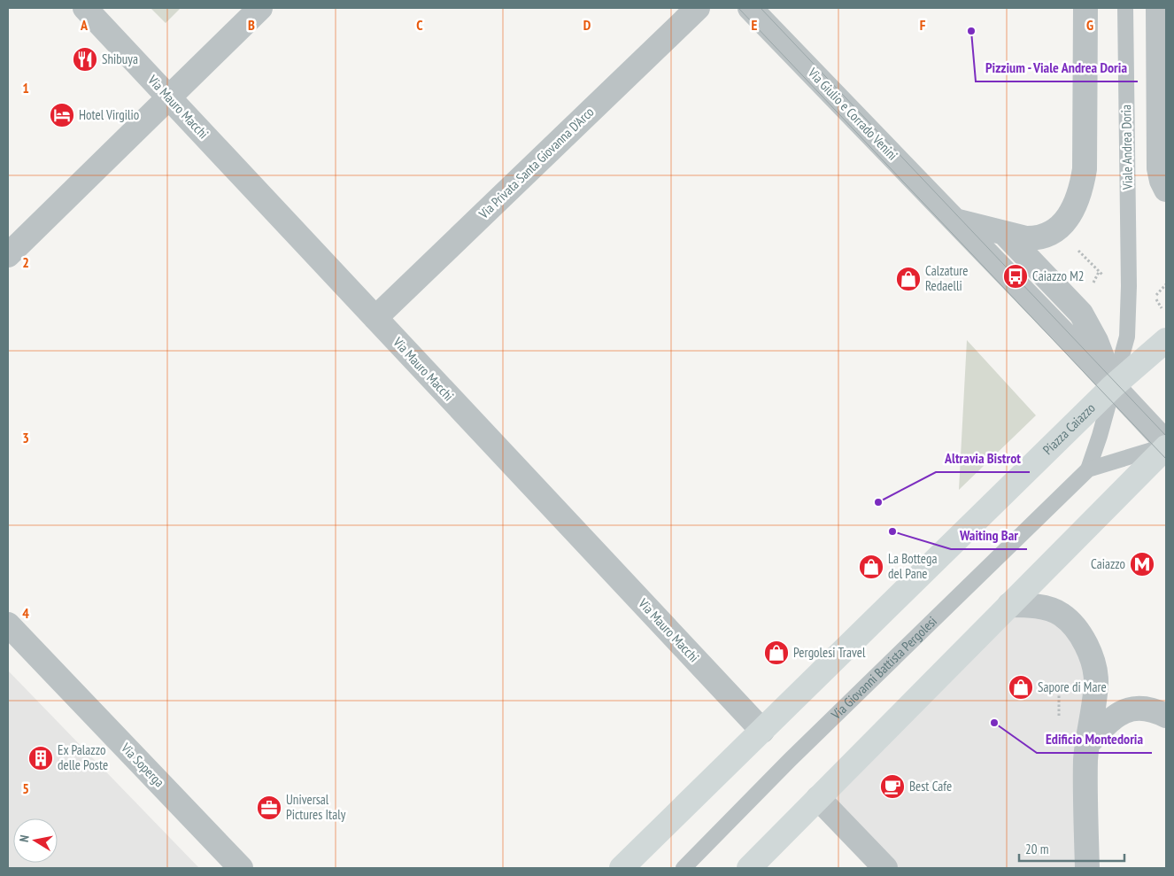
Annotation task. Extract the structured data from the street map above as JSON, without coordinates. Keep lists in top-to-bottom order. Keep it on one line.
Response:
{"streets":{"main road":["Piazza Caiazzo"],"street":["Via Mauro Macchi","Via Giulio e Corrado Venini","Via Privata Santa Giovanna D'Arco","Via Soperga"],"lane":["Viale Andrea Doria","Via Giovanni Battista Pergolesi"]},"crossings":[["Via Mauro Macchi","Via Privata Santa Giovanna D'Arco"],["Via Mauro Macchi","Piazza Caiazzo"],["Via Giulio e Corrado Venini","Piazza Caiazzo"],["Viale Andrea Doria","Piazza Caiazzo"],["Piazza Caiazzo","Via Giovanni Battista Pergolesi"]],"places":{"other":["Pizzium - Viale Andrea Doria","Altravia Bistrot","Waiting Bar","Edificio Montedoria"],"restaurant":["Shibuya"],"hotel":["Hotel Virgilio"],"bus stop":["Caiazzo M2"],"shop":["Calzature Redaelli","La Bottega del Pane","Pergolesi Travel","Sapore di Mare"],"metro station":["Caiazzo"],"building":["Ex Palazzo delle Poste"],"cafe":["Best Cafe"],"office":["Universal Pictures Italy"]},"scale_bar":"20 m","north":"left","grid":{"columns":["A","B","C","D","E","F","G"],"rows":["1","2","3","4","5"]}}
